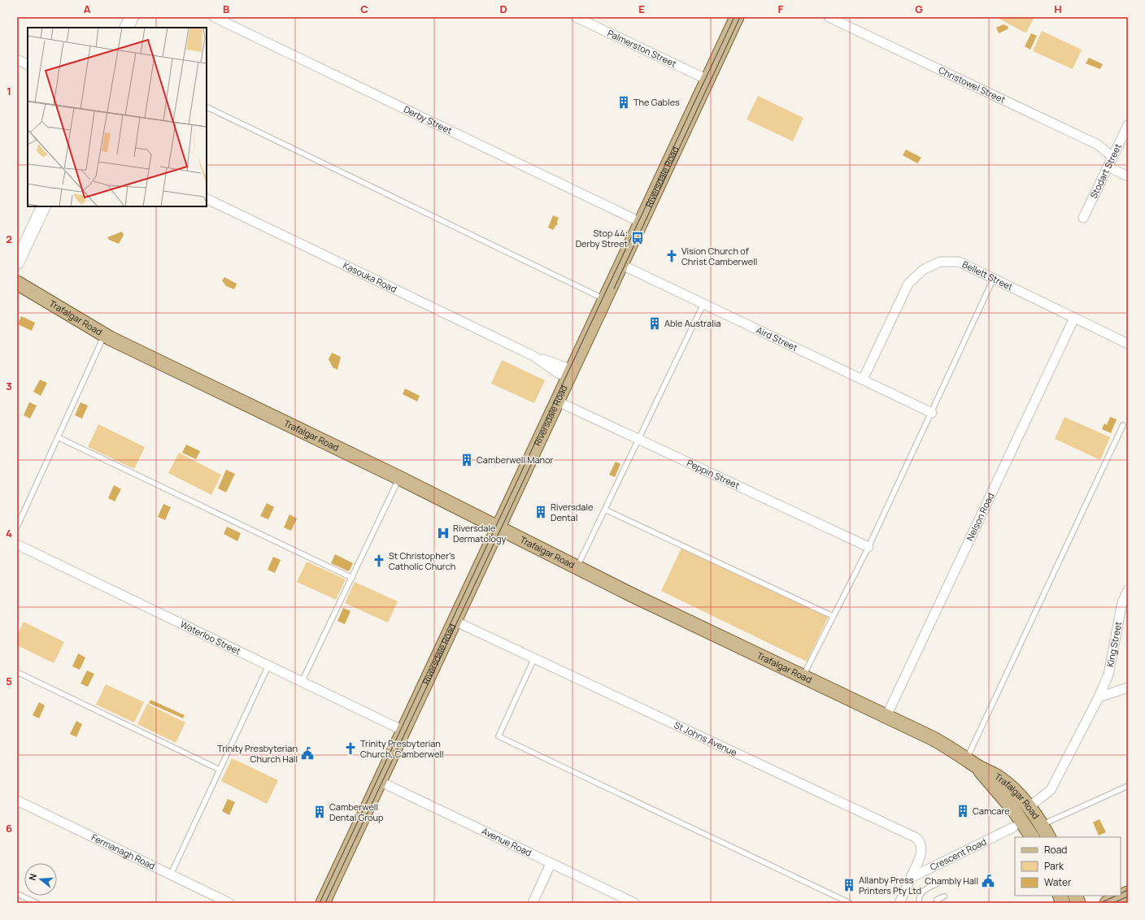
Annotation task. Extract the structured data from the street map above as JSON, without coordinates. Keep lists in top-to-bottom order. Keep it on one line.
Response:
{"streets":{"main road":["Riversdale Road","Trafalgar Road"],"street":["Palmerston Street","Christowel Street","Derby Street","Stodart Street","Bellett Street","Kasouka Road","Aird Street","Peppin Street","Nelson Road","Waterloo Street","King Street","St Johns Avenue","Avenue Road","Fermanagh Road","Crescent Road"]},"crossings":[["Palmerston Street","Riversdale Road"],["Christowel Street","Stodart Street"],["Derby Street","Riversdale Road"],["Riversdale Road","Kasouka Road"],["Riversdale Road","Trafalgar Road"],["Riversdale Road","Aird Street"],["Riversdale Road","Peppin Street"],["Riversdale Road","Waterloo Street"],["Riversdale Road","St Johns Avenue"],["Riversdale Road","Avenue Road"],["Bellett Street","Aird Street"],["Bellett Street","Nelson Road"],["Trafalgar Road","Nelson Road"],["St Johns Avenue","Crescent Road"]],"places":{"building":["The Gables","Able Australia","Camberwell Manor","Riversdale Dental","Camcare","Camberwell Dental Group","Allanby Press Printers Pty Ltd"],"bus stop":["Stop 44: Derby Street"],"church":["Vision Church of Christ Camberwell","St Christopher's Catholic Church","Trinity Presbyterian Church, Camberwell"],"hospital":["Riversdale Dermatology"],"public building":["Trinity Presbyterian Church Hall","Chambly Hall"]},"legend":["Road","Park","Water"],"north":"left","grid":{"columns":["A","B","C","D","E","F","G","H"],"rows":["1","2","3","4","5","6"]}}
